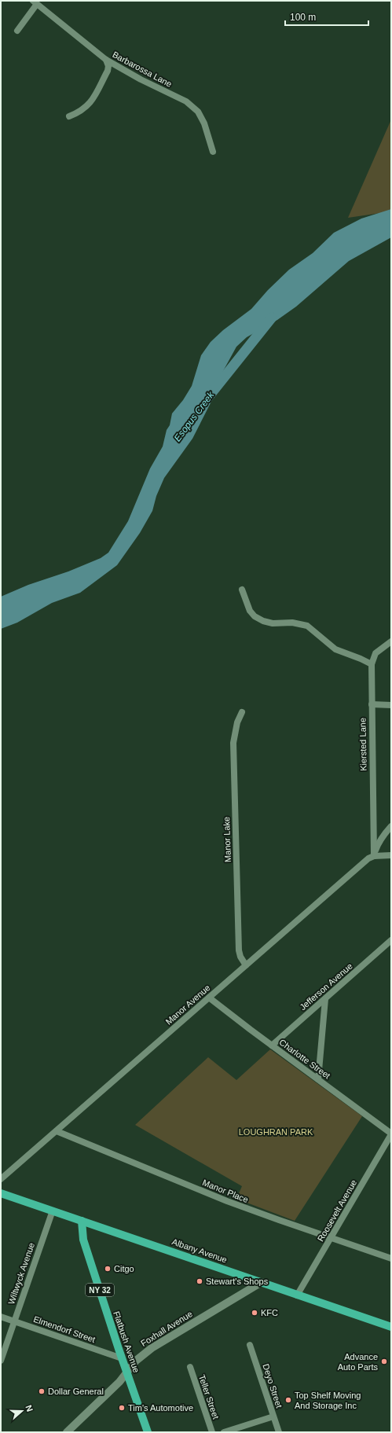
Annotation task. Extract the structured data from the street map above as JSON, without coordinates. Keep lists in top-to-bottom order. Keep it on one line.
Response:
{"streets":{"main road":["Albany Avenue","NY 32","Flatbush Avenue"],"street":["Barbarossa Lane","Kiersted Lane","Manor Lake","Jefferson Avenue","Manor Avenue","Charlotte Street","Manor Place","Roosevelt Avenue","Wiltwyck Avenue","Foxhall Avenue","Elmendorf Street","Deyo Street","Teller Street"]},"crossings":[["Kiersted Lane","Manor Avenue"],["Manor Lake","Manor Avenue"],["Jefferson Avenue","Charlotte Street"],["Manor Avenue","Charlotte Street"],["Manor Avenue","Manor Place"],["Charlotte Street","Roosevelt Avenue"],["Manor Place","Roosevelt Avenue"],["Roosevelt Avenue","Albany Avenue"],["Albany Avenue","Wiltwyck Avenue"],["Albany Avenue","Foxhall Avenue"],["Albany Avenue","Flatbush Avenue"],["Wiltwyck Avenue","Elmendorf Street"],["Foxhall Avenue","Flatbush Avenue"],["Elmendorf Street","Flatbush Avenue"]],"water":["Esopus Creek"],"parks":["LOUGHRAN PARK"],"places":["Citgo","Stewart's Shops","KFC","Advance Auto Parts","Dollar General","Top Shelf Moving And Storage Inc","Tim's Automotive"],"scale_bar":"100 m","north":"right"}
